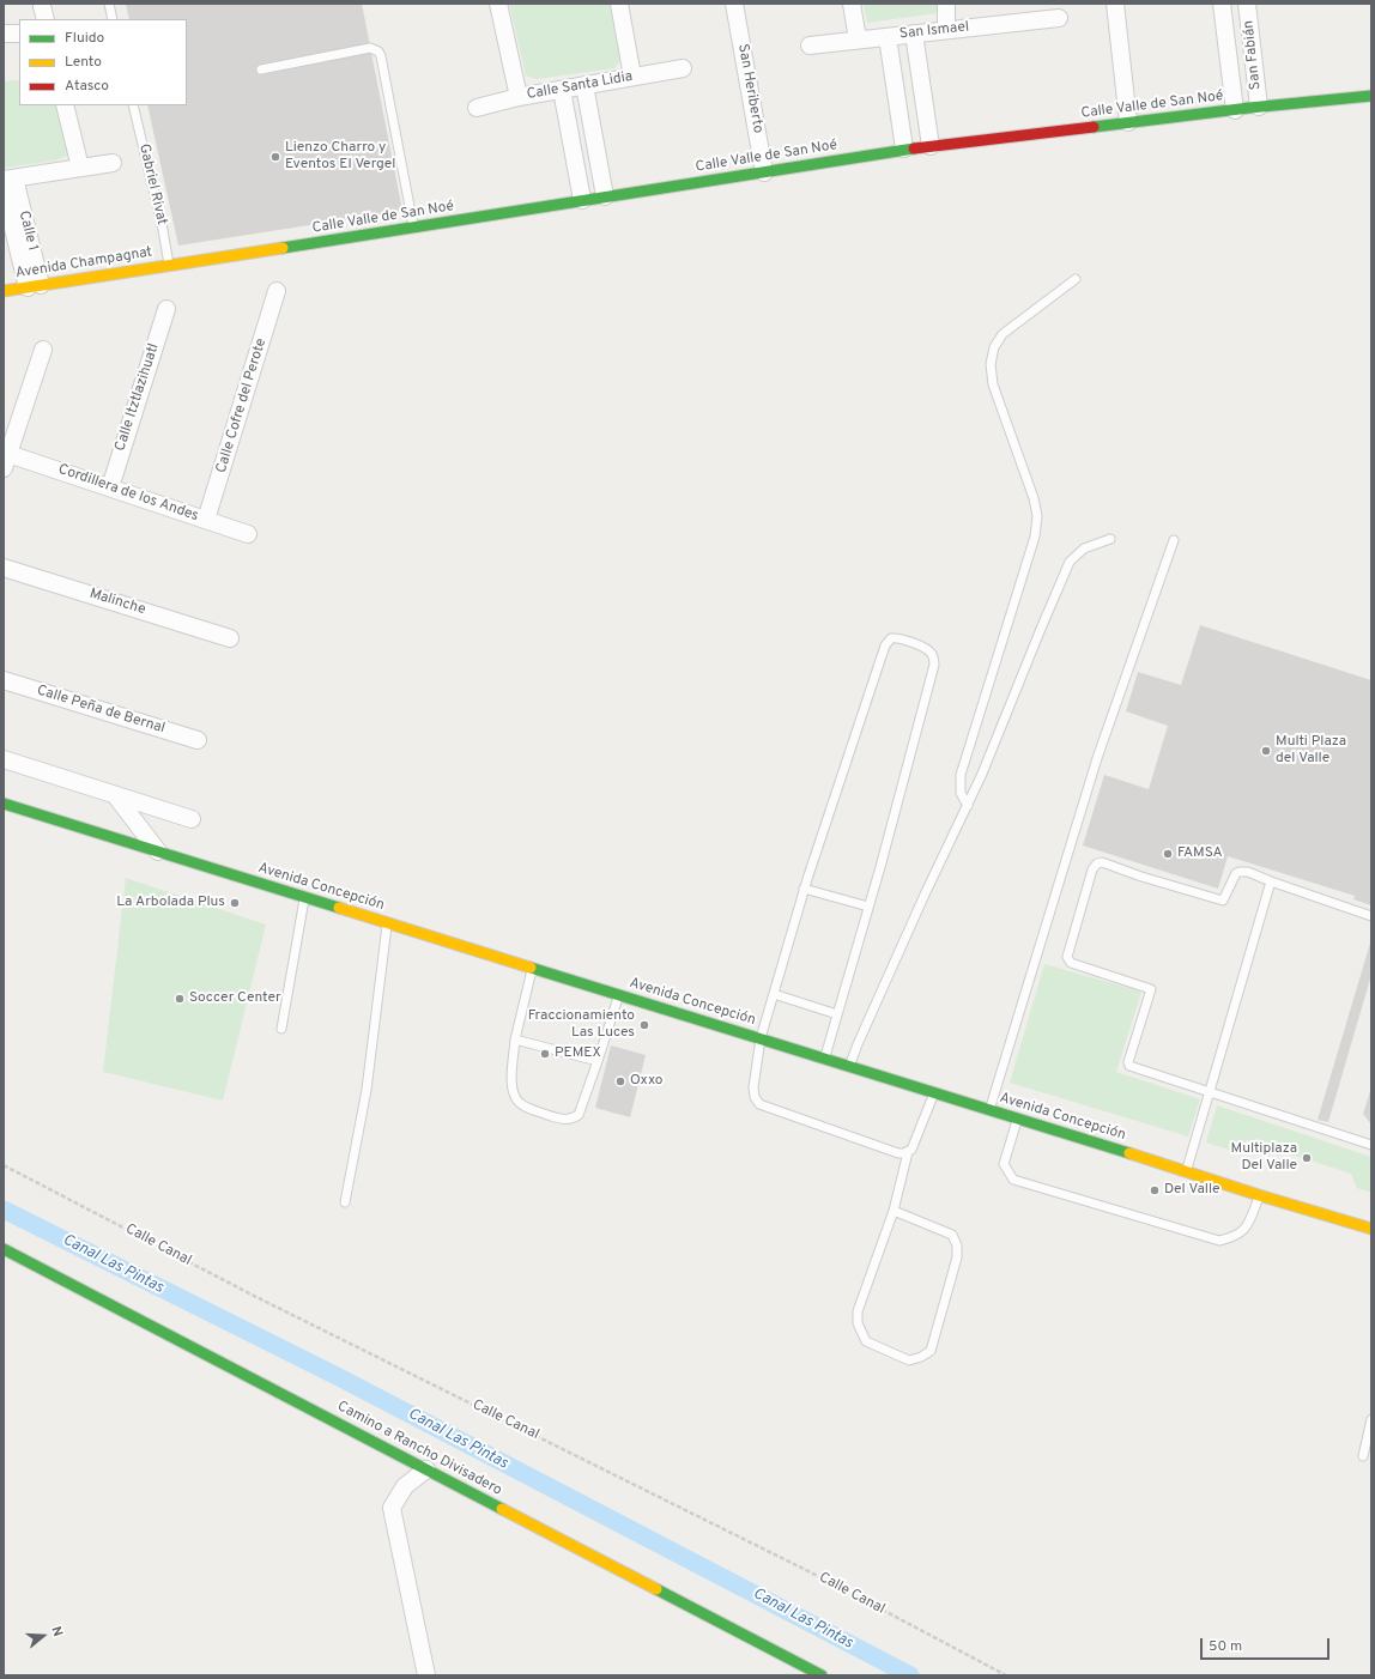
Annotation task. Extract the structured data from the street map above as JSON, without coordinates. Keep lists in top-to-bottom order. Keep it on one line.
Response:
{"streets":{"street":["San Ismael","San Fabián","Calle Santa Lidia","San Heriberto","Calle Valle de San Noé","Calle 1","Avenida Champagnat","Calle Itztlazihuatl","Calle Cofre del Perote","Cordillera de los Andes","Malinche","Calle Peña de Bernal","Avenida Concepción","Camino a Rancho Divisadero"],"lane":["Gabriel Rivat"],"path":["Calle Canal"]},"crossings":[["San Fabián","Calle Valle de San Noé"],["San Heriberto","Calle Valle de San Noé"],["Calle Valle de San Noé","Gabriel Rivat"],["Calle Valle de San Noé","Avenida Champagnat"],["Gabriel Rivat","Avenida Champagnat"],["Calle 1","Avenida Champagnat"],["Calle Itztlazihuatl","Cordillera de los Andes"],["Calle Cofre del Perote","Cordillera de los Andes"]],"water":["Canal Las Pintas"],"places":["Lienzo Charro y Eventos El Vergel","Multi Plaza del Valle","FAMSA","La Arbolada Plus","Soccer Center","Fraccionamiento Las Luces","PEMEX","Oxxo","Multiplaza Del Valle","Del Valle"],"legend":["Fluido","Lento","Atasco"],"scale_bar":"50 m","north":"right"}
